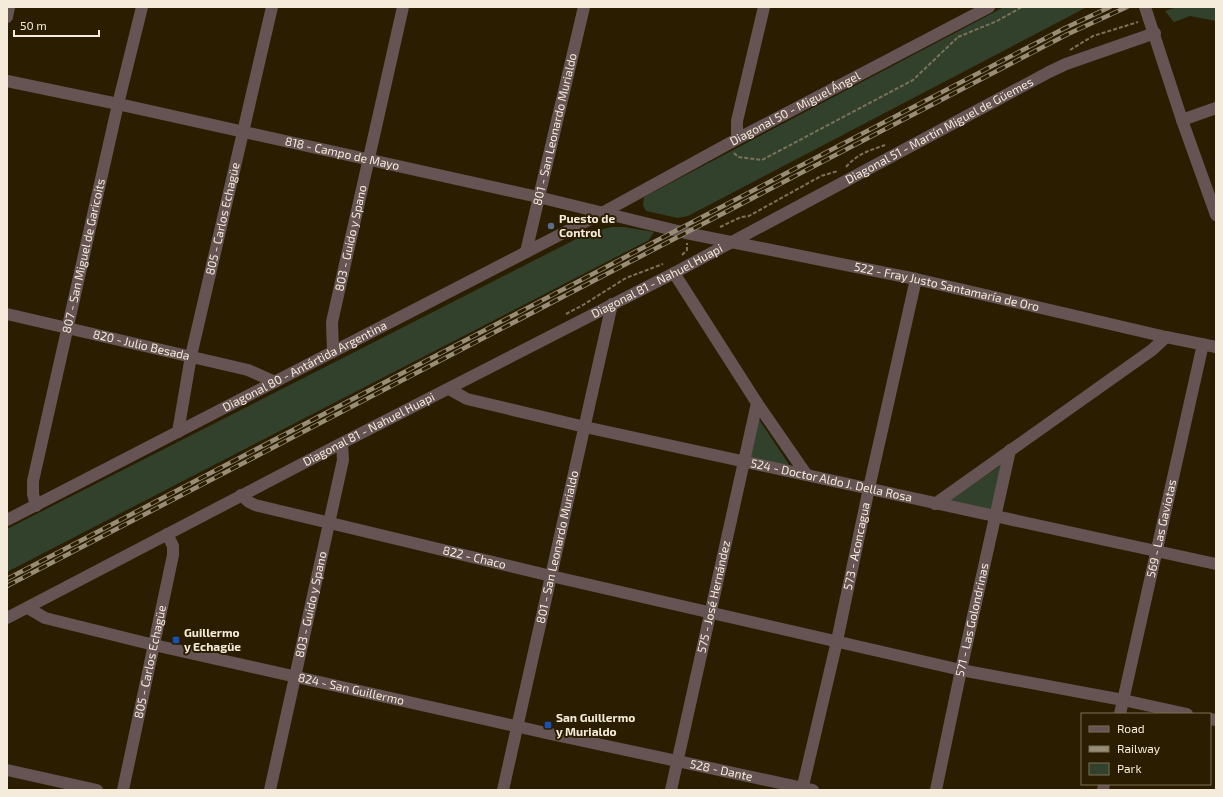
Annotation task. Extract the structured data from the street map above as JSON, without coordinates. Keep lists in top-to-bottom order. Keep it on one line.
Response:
{"streets":{"street":["Diagonal 50 - Miguel Ángel","801 - San Leonardo Murialdo","Diagonal 51 - Martín Miguel de Güemes","818 - Campo de Mayo","805 - Carlos Echagüe","803 - Guido y Spano","807 - San Miguel de Garicoits","Diagonal 81 - Nahuel Huapi","522 - Fray Justo Santamaría de Oro","820 - Julio Besada","Diagonal 80 - Antártida Argentina","524 - Doctor Aldo J. Della Rosa","569 - Las Gaviotas","573 - Aconcagua","822 - Chaco","575 - José Hernández","571 - Las Golondrinas","824 - San Guillermo","528 - Dante"]},"crossings":[["Diagonal 50 - Miguel Ángel","818 - Campo de Mayo"],["Diagonal 50 - Miguel Ángel","Diagonal 80 - Antártida Argentina"],["801 - San Leonardo Murialdo","818 - Campo de Mayo"],["801 - San Leonardo Murialdo","Diagonal 81 - Nahuel Huapi"],["801 - San Leonardo Murialdo","Diagonal 80 - Antártida Argentina"],["801 - San Leonardo Murialdo","524 - Doctor Aldo J. Della Rosa"],["801 - San Leonardo Murialdo","822 - Chaco"],["801 - San Leonardo Murialdo","824 - San Guillermo"],["Diagonal 51 - Martín Miguel de Güemes","Diagonal 81 - Nahuel Huapi"],["Diagonal 51 - Martín Miguel de Güemes","522 - Fray Justo Santamaría de Oro"],["818 - Campo de Mayo","805 - Carlos Echagüe"],["818 - Campo de Mayo","803 - Guido y Spano"],["818 - Campo de Mayo","807 - San Miguel de Garicoits"],["818 - Campo de Mayo","522 - Fray Justo Santamaría de Oro"],["818 - Campo de Mayo","Diagonal 80 - Antártida Argentina"],["805 - Carlos Echagüe","Diagonal 81 - Nahuel Huapi"],["805 - Carlos Echagüe","820 - Julio Besada"],["805 - Carlos Echagüe","Diagonal 80 - Antártida Argentina"],["805 - Carlos Echagüe","824 - San Guillermo"],["803 - Guido y Spano","Diagonal 81 - Nahuel Huapi"],["803 - Guido y Spano","Diagonal 80 - Antártida Argentina"],["803 - Guido y Spano","822 - Chaco"],["803 - Guido y Spano","824 - San Guillermo"],["807 - San Miguel de Garicoits","820 - Julio Besada"],["807 - San Miguel de Garicoits","Diagonal 80 - Antártida Argentina"],["Diagonal 81 - Nahuel Huapi","522 - Fray Justo Santamaría de Oro"],["Diagonal 81 - Nahuel Huapi","524 - Doctor Aldo J. Della Rosa"],["Diagonal 81 - Nahuel Huapi","822 - Chaco"],["Diagonal 81 - Nahuel Huapi","824 - San Guillermo"],["522 - Fray Justo Santamaría de Oro","569 - Las Gaviotas"],["522 - Fray Justo Santamaría de Oro","573 - Aconcagua"],["820 - Julio Besada","Diagonal 80 - Antártida Argentina"],["524 - Doctor Aldo J. Della Rosa","569 - Las Gaviotas"],["524 - Doctor Aldo J. Della Rosa","573 - Aconcagua"],["524 - Doctor Aldo J. Della Rosa","575 - José Hernández"],["524 - Doctor Aldo J. Della Rosa","571 - Las Golondrinas"],["569 - Las Gaviotas","822 - Chaco"],["573 - Aconcagua","822 - Chaco"],["573 - Aconcagua","528 - Dante"],["822 - Chaco","575 - José Hernández"],["822 - Chaco","571 - Las Golondrinas"],["575 - José Hernández","824 - San Guillermo"],["575 - José Hernández","528 - Dante"],["824 - San Guillermo","528 - Dante"]],"places":{"other":["Puesto de Control"],"transit":["Guillermo y Echagüe","San Guillermo y Murialdo"]},"legend":["Road","Railway","Park"],"scale_bar":"50 m"}
